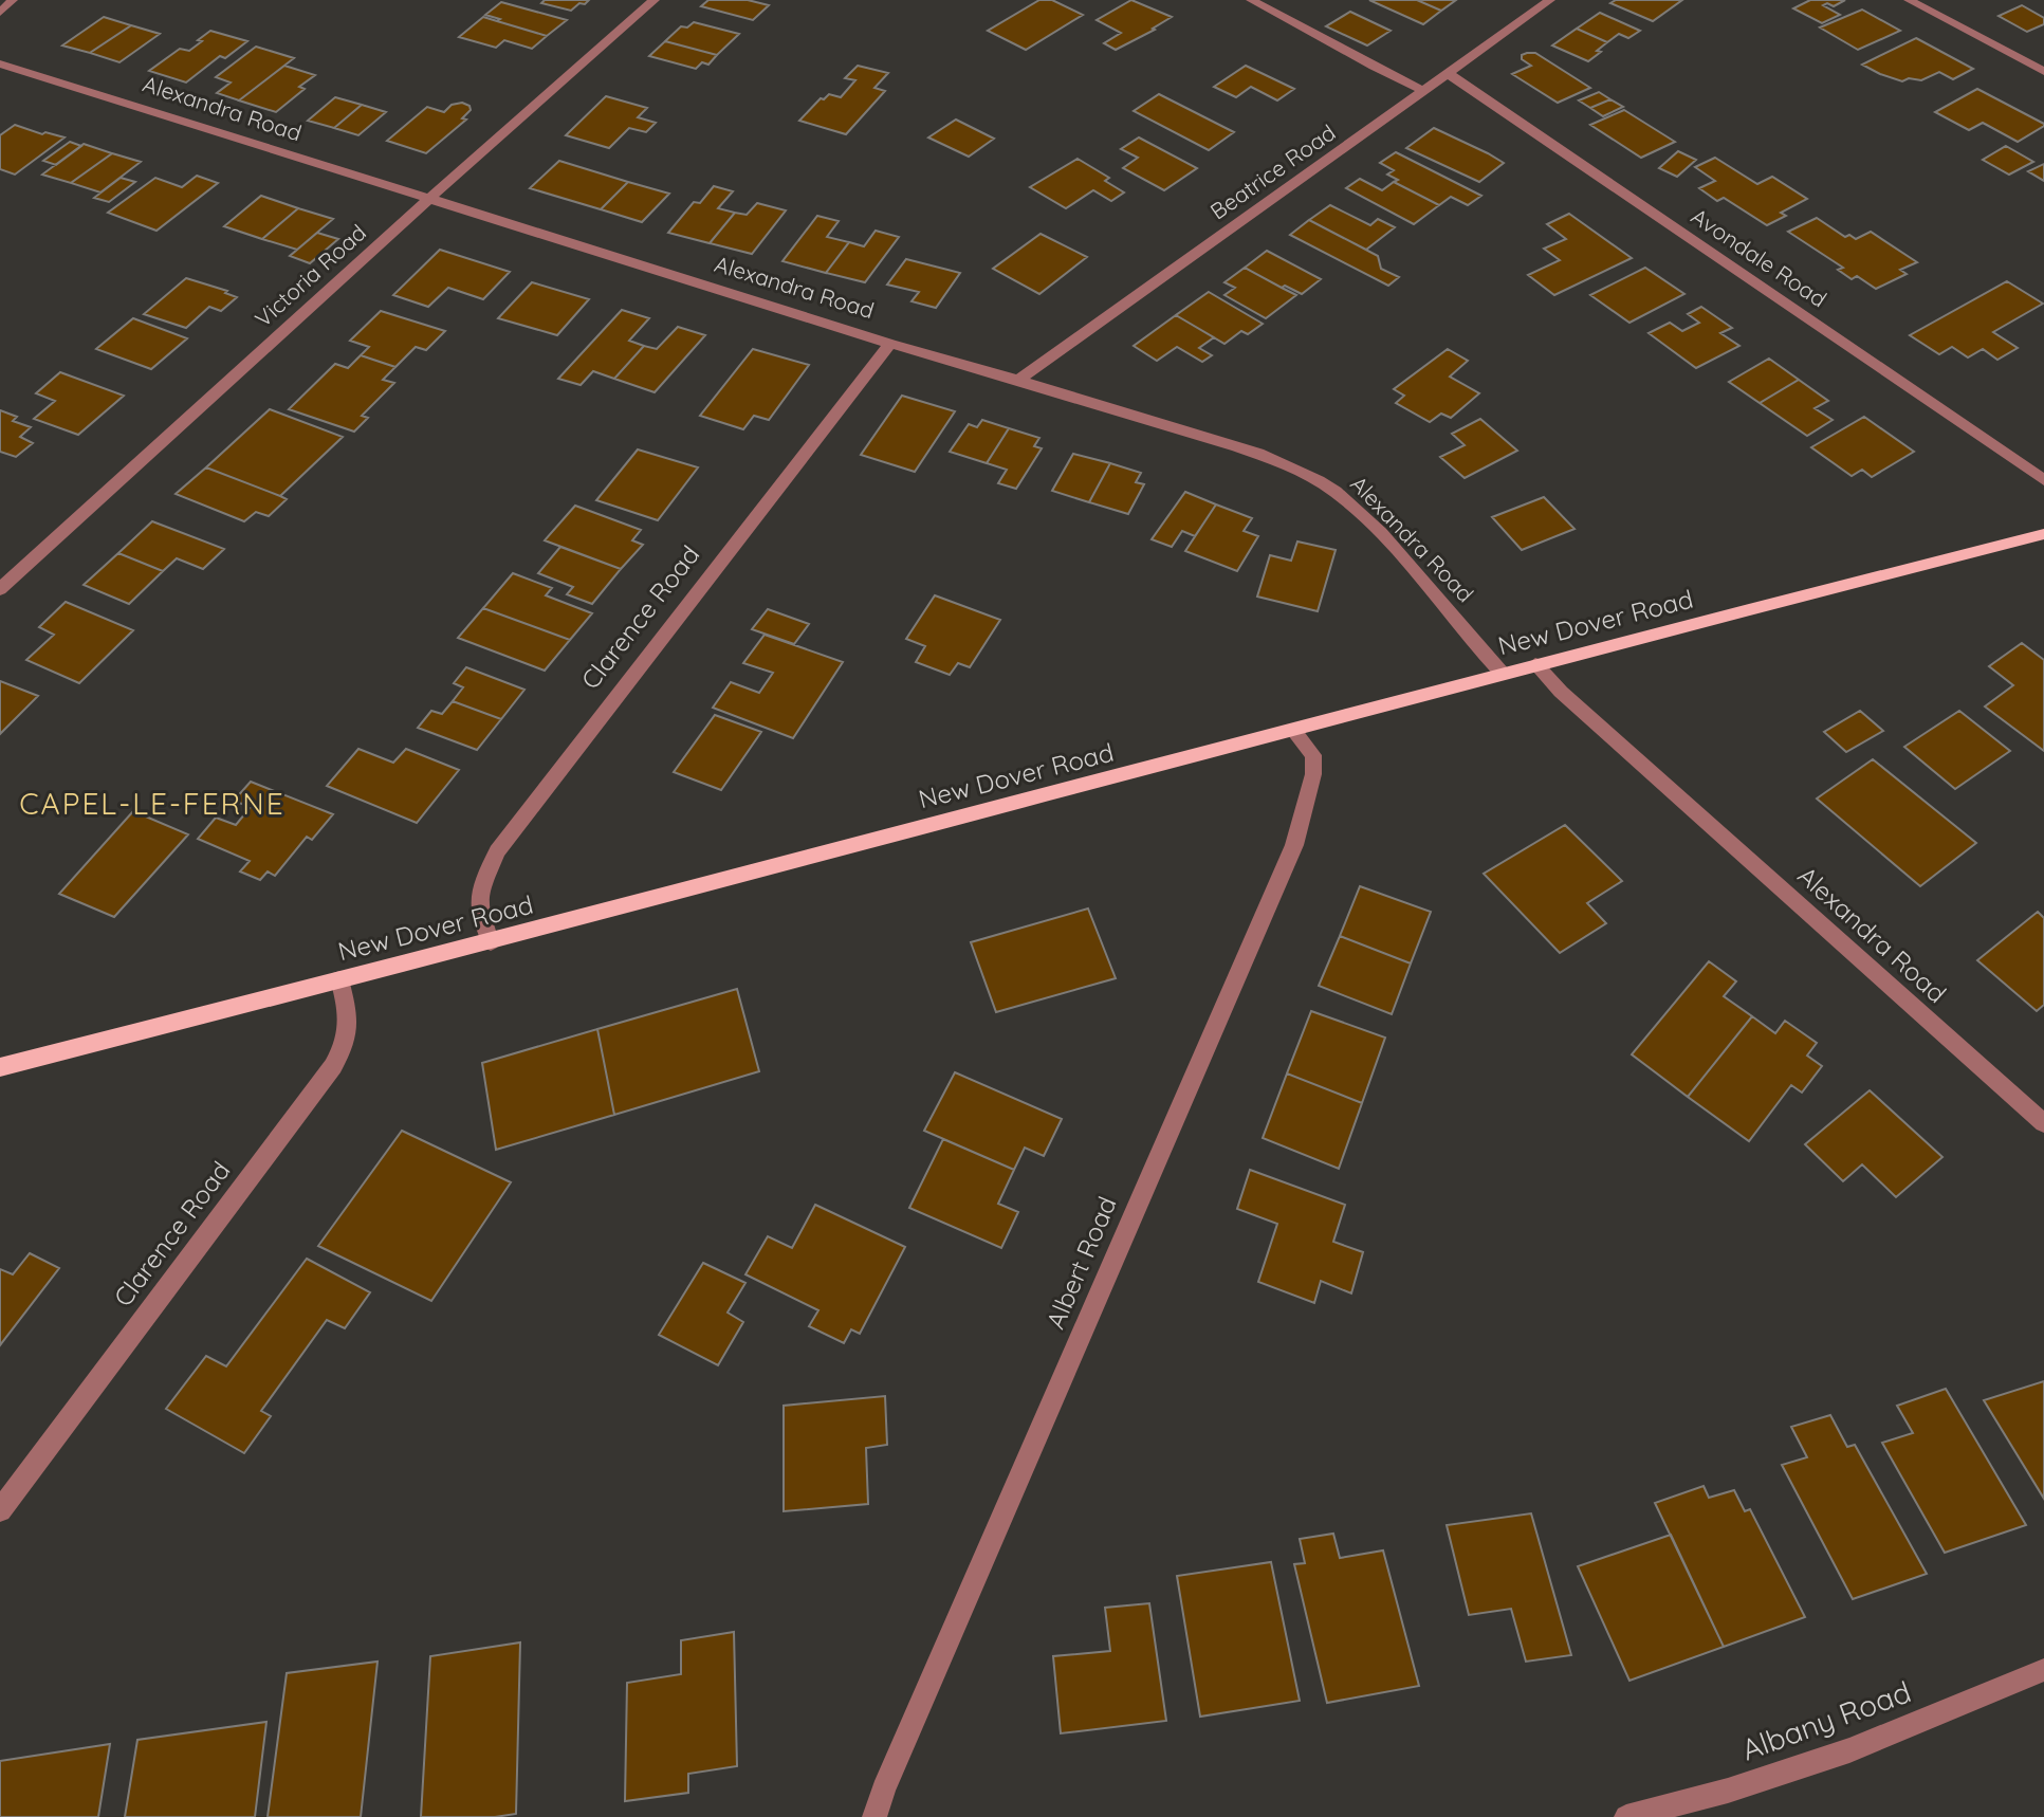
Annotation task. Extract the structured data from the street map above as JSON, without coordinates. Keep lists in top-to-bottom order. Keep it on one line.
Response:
{"streets":{"main road":["New Dover Road"],"street":["Alexandra Road","Beatrice Road","Avondale Road","Victoria Road","Clarence Road","Albert Road","Albany Road"]},"crossings":[["Alexandra Road","Beatrice Road"],["Alexandra Road","Victoria Road"],["Alexandra Road","Clarence Road"],["Alexandra Road","New Dover Road"],["Beatrice Road","Avondale Road"],["Clarence Road","New Dover Road"],["New Dover Road","Albert Road"]],"districts":["CAPEL-LE-FERNE"]}
